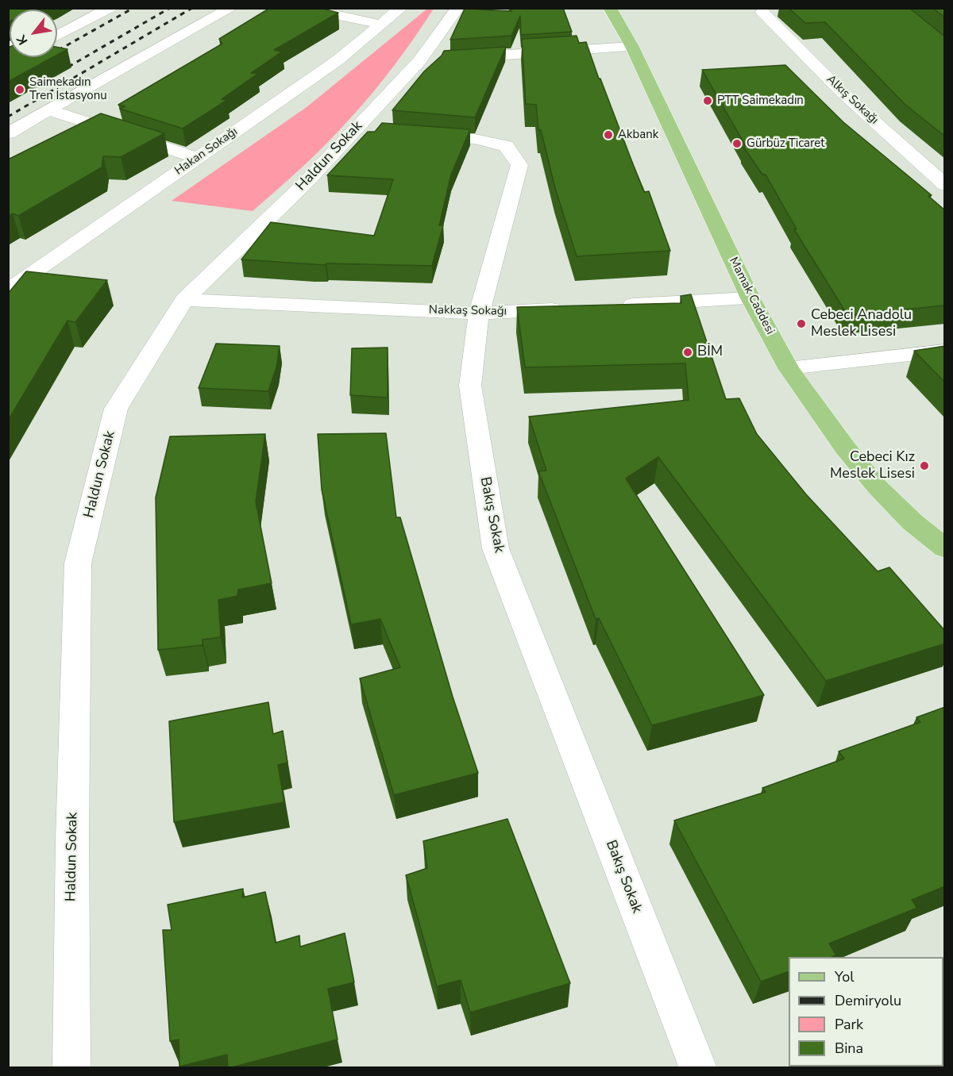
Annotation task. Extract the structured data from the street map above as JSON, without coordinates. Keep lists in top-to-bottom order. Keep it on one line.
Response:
{"streets":{"main road":["Mamak Caddesi"],"street":["Alkış Sokağı","Hakan Sokağı","Haldun Sokak","Nakkaş Sokağı","Bakış Sokak"]},"crossings":[["Haldun Sokak","Nakkaş Sokağı"],["Nakkaş Sokağı","Bakış Sokak"]],"places":["Saimekadın Tren İstasyonu","PTT Saimekadın","Akbank","Gürbüz Ticaret","Cebeci Anadolu Meslek Lisesi","BİM","Cebeci Kız Meslek Lisesi"],"legend":["Yol","Demiryolu","Park","Bina"],"north":"bottom left"}
